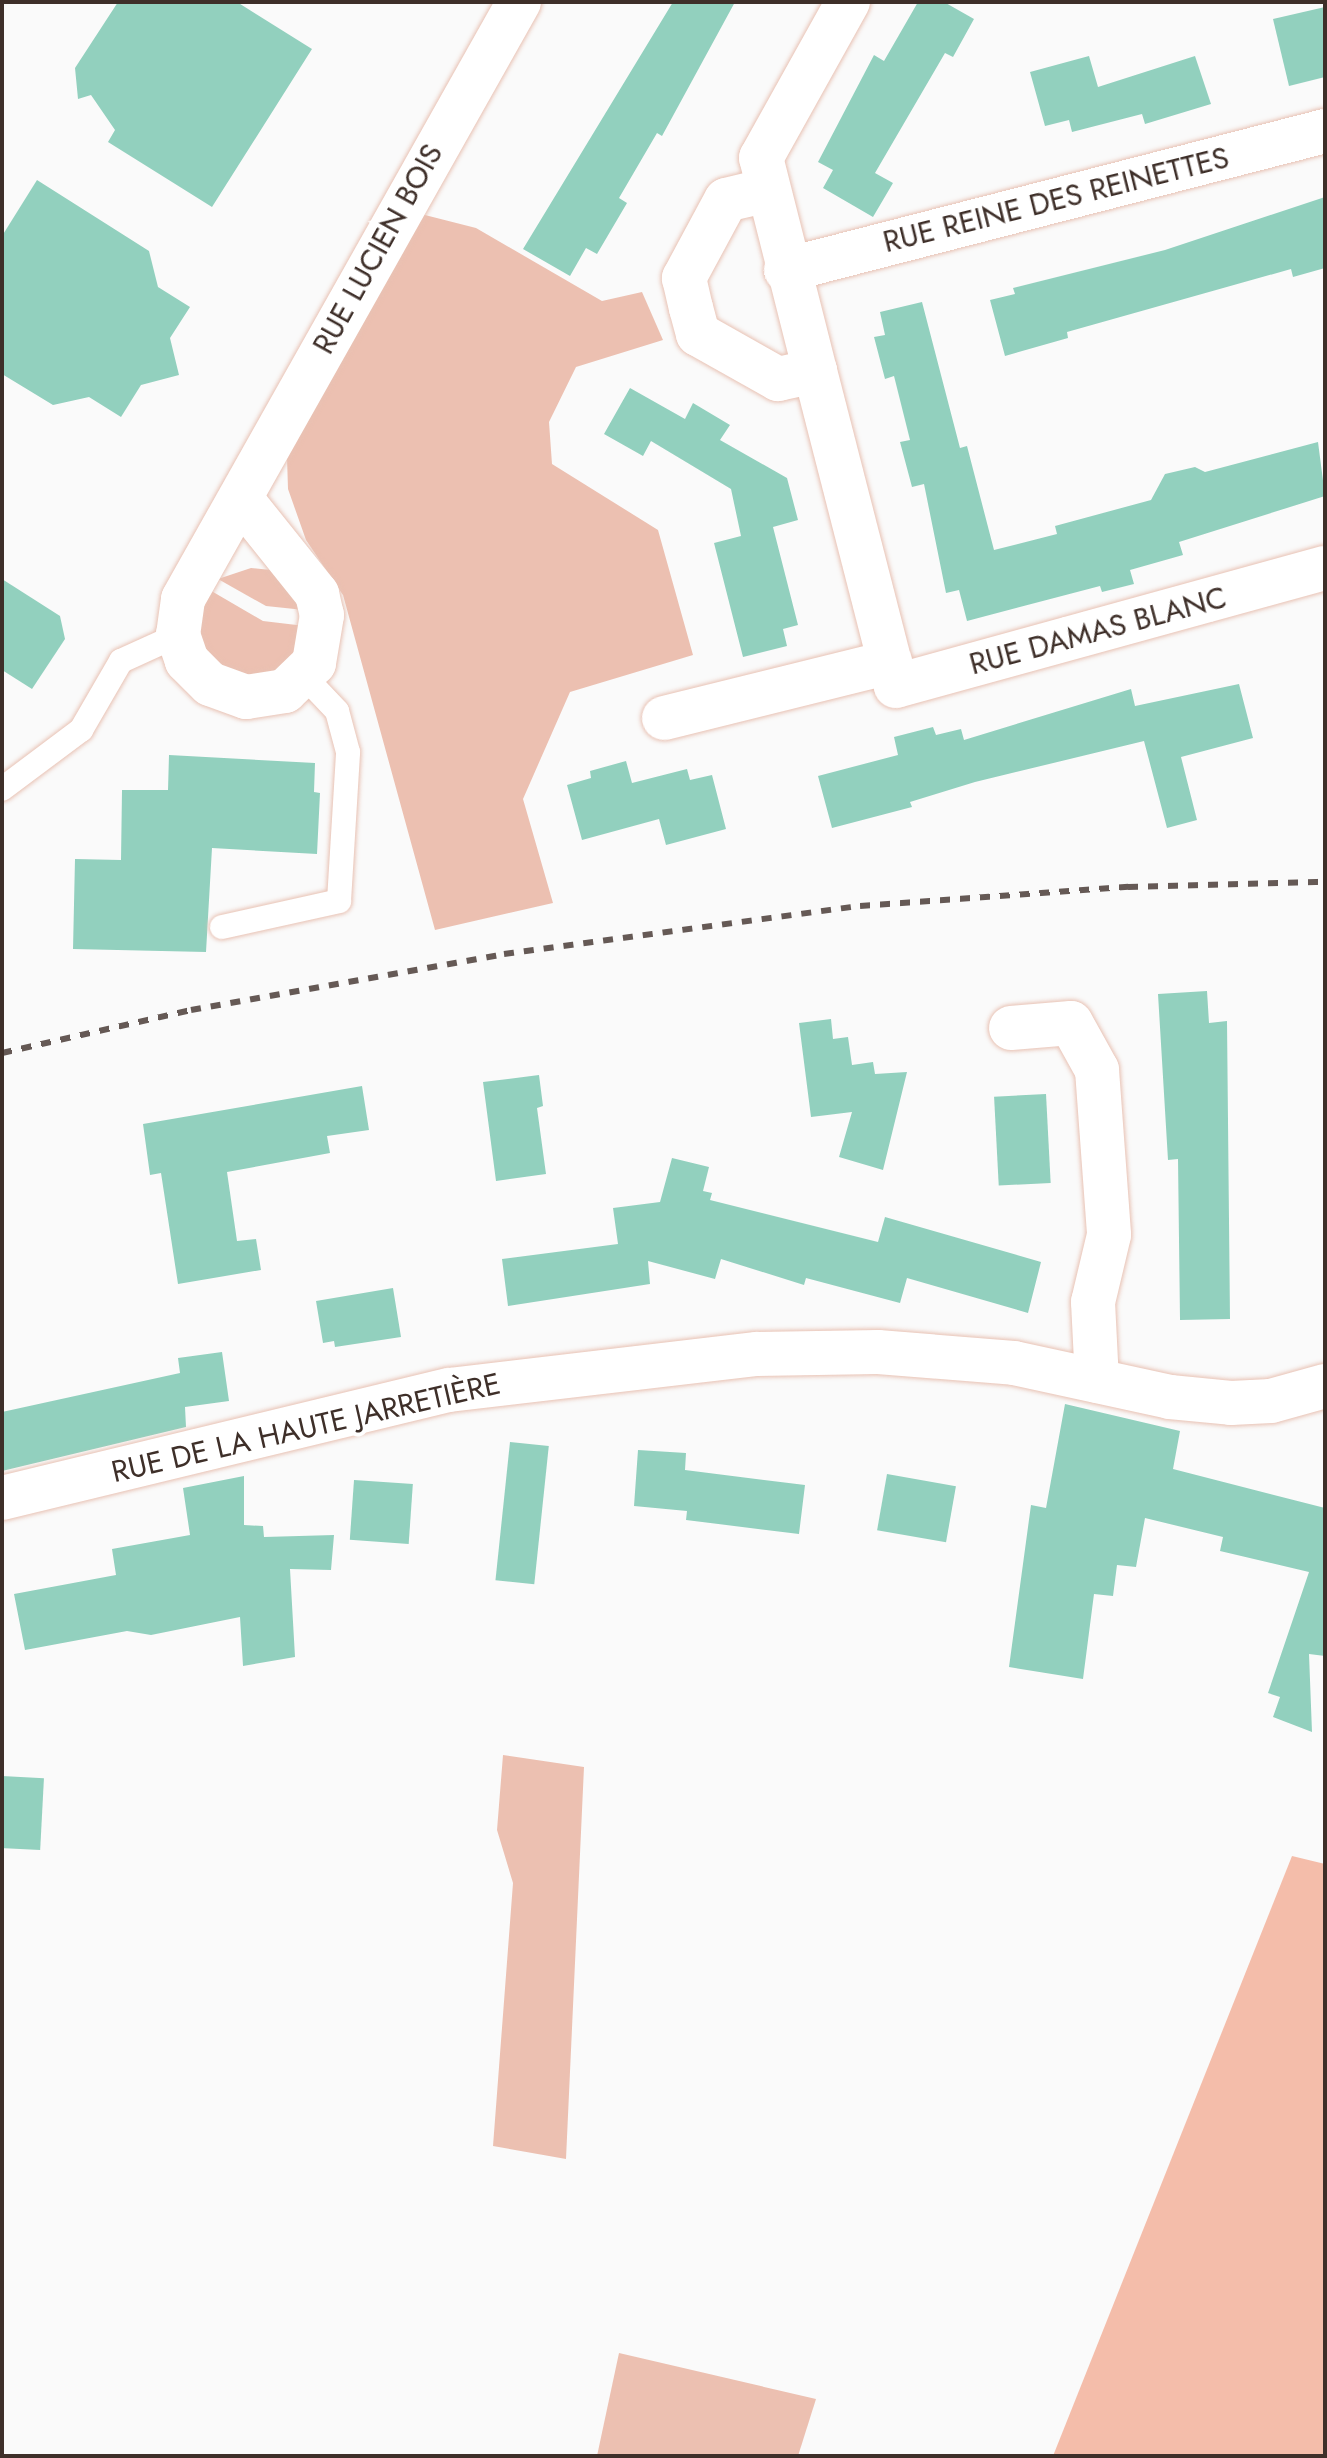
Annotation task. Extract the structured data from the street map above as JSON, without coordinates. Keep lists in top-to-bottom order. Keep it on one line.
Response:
{"streets":{"street":["RUE REINE DES REINETTES","RUE LUCIEN BOIS","RUE DAMAS BLANC","RUE DE LA HAUTE JARRETIÈRE"]}}
